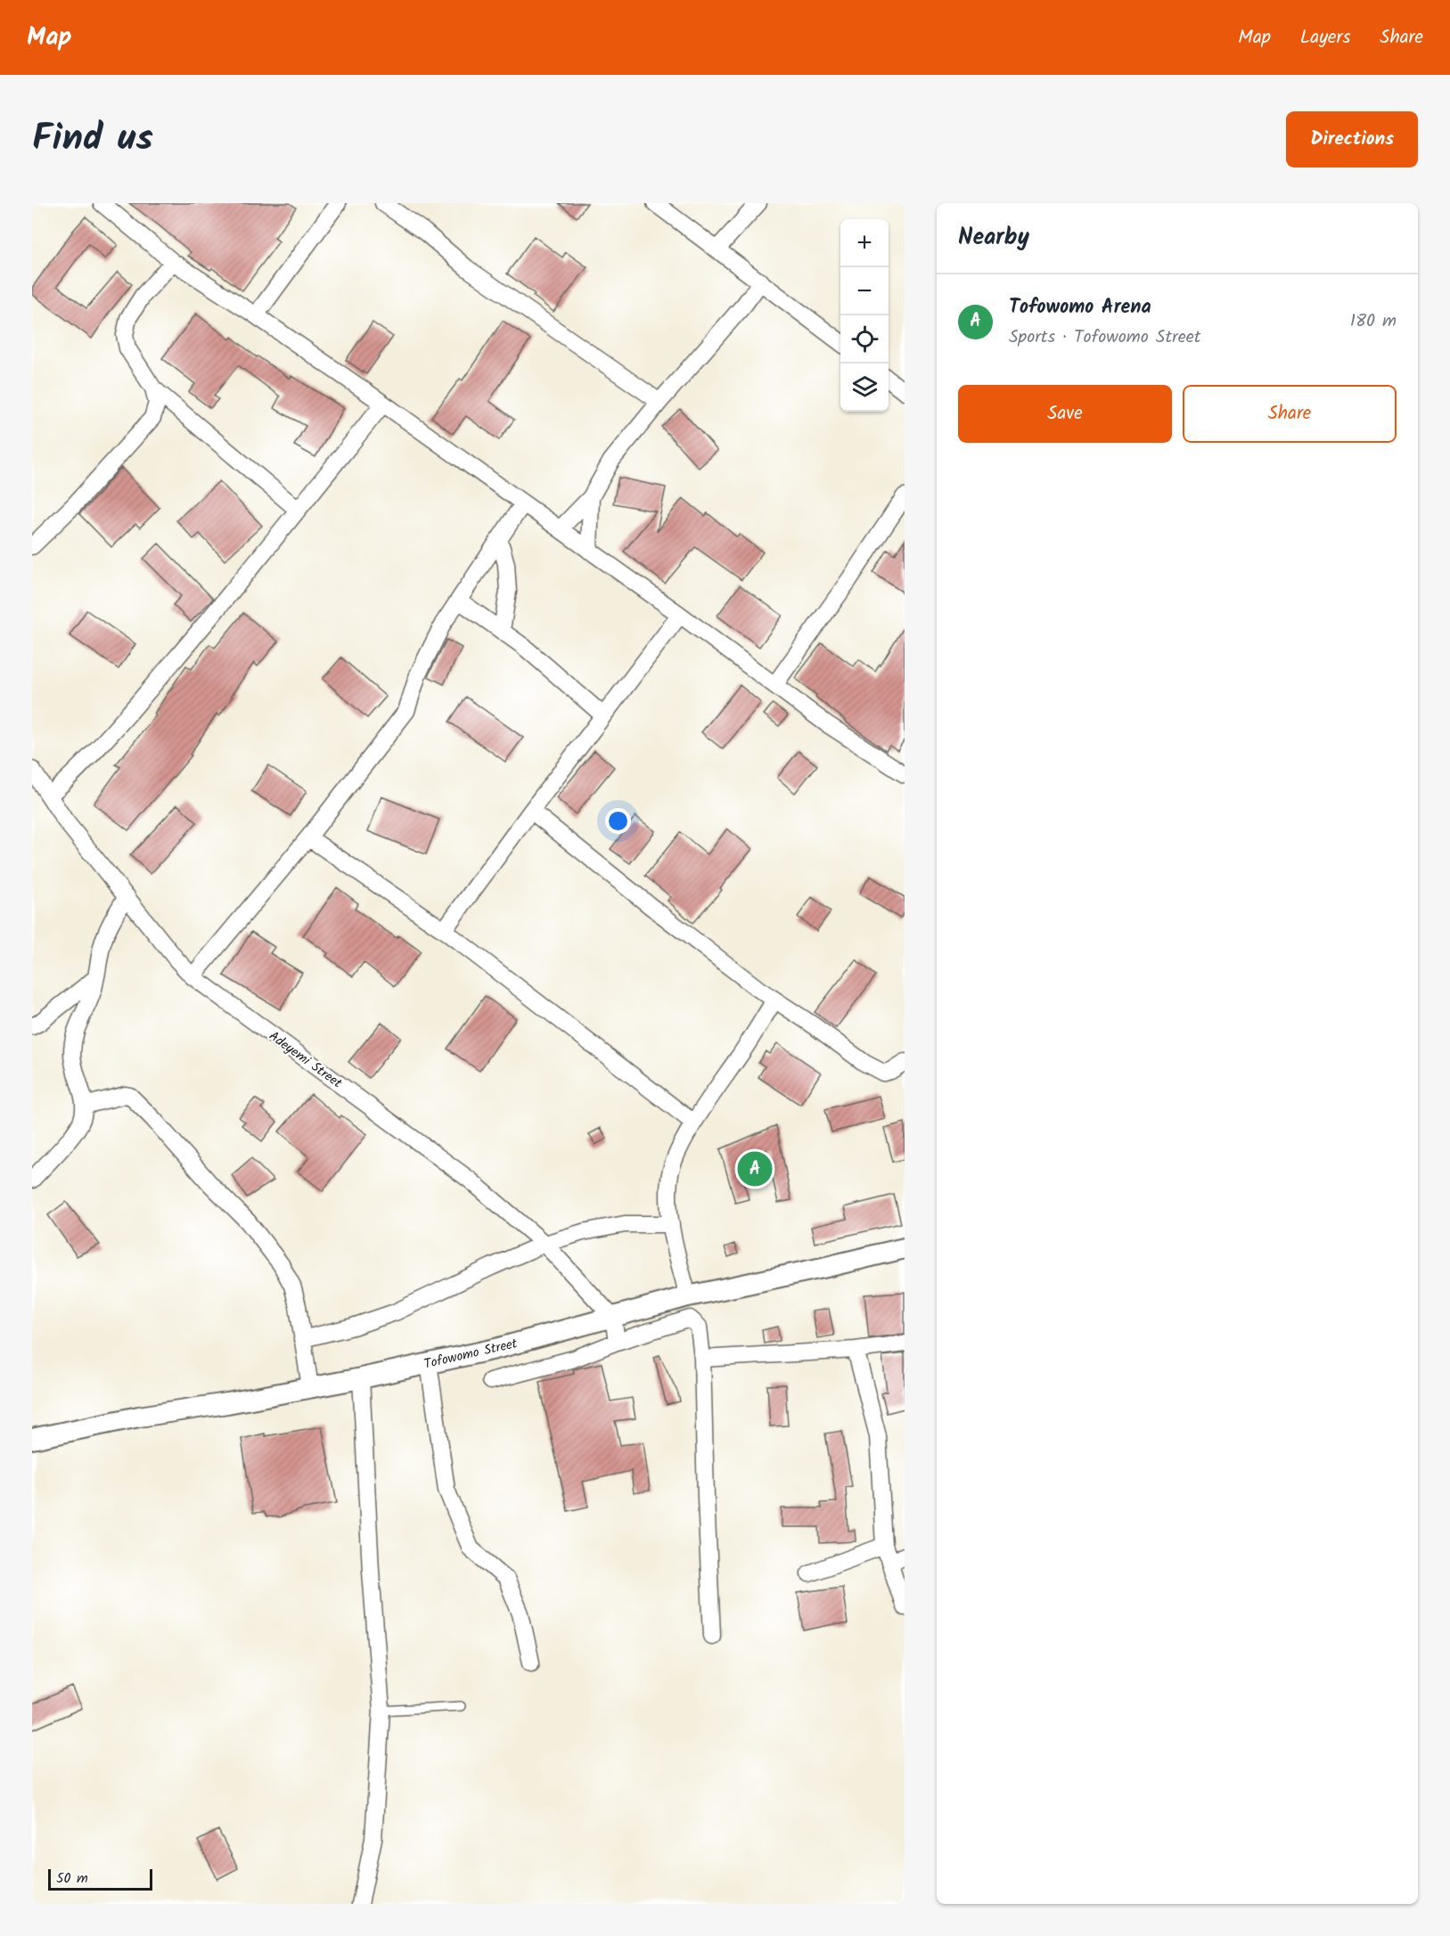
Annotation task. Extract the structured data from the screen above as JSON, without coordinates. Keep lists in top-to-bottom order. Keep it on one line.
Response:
{"streets":{"street":["Adeyemi Street","Tofowomo Street"]},"crossings":[["Adeyemi Street","Tofowomo Street"]],"scale_bar":"50 m","page":{"header":"Map","nav":["Map","Layers","Share"],"title":"Find us","buttons":["Directions",["Save","Share"]],"heading":"Nearby","map_buttons":["+","−"],"list":[{"mark":"A","name":"Tofowomo Arena","note":"Sports · Tofowomo Street","value":"180 m"}],"pins":"A","scale":"50 m"}}
